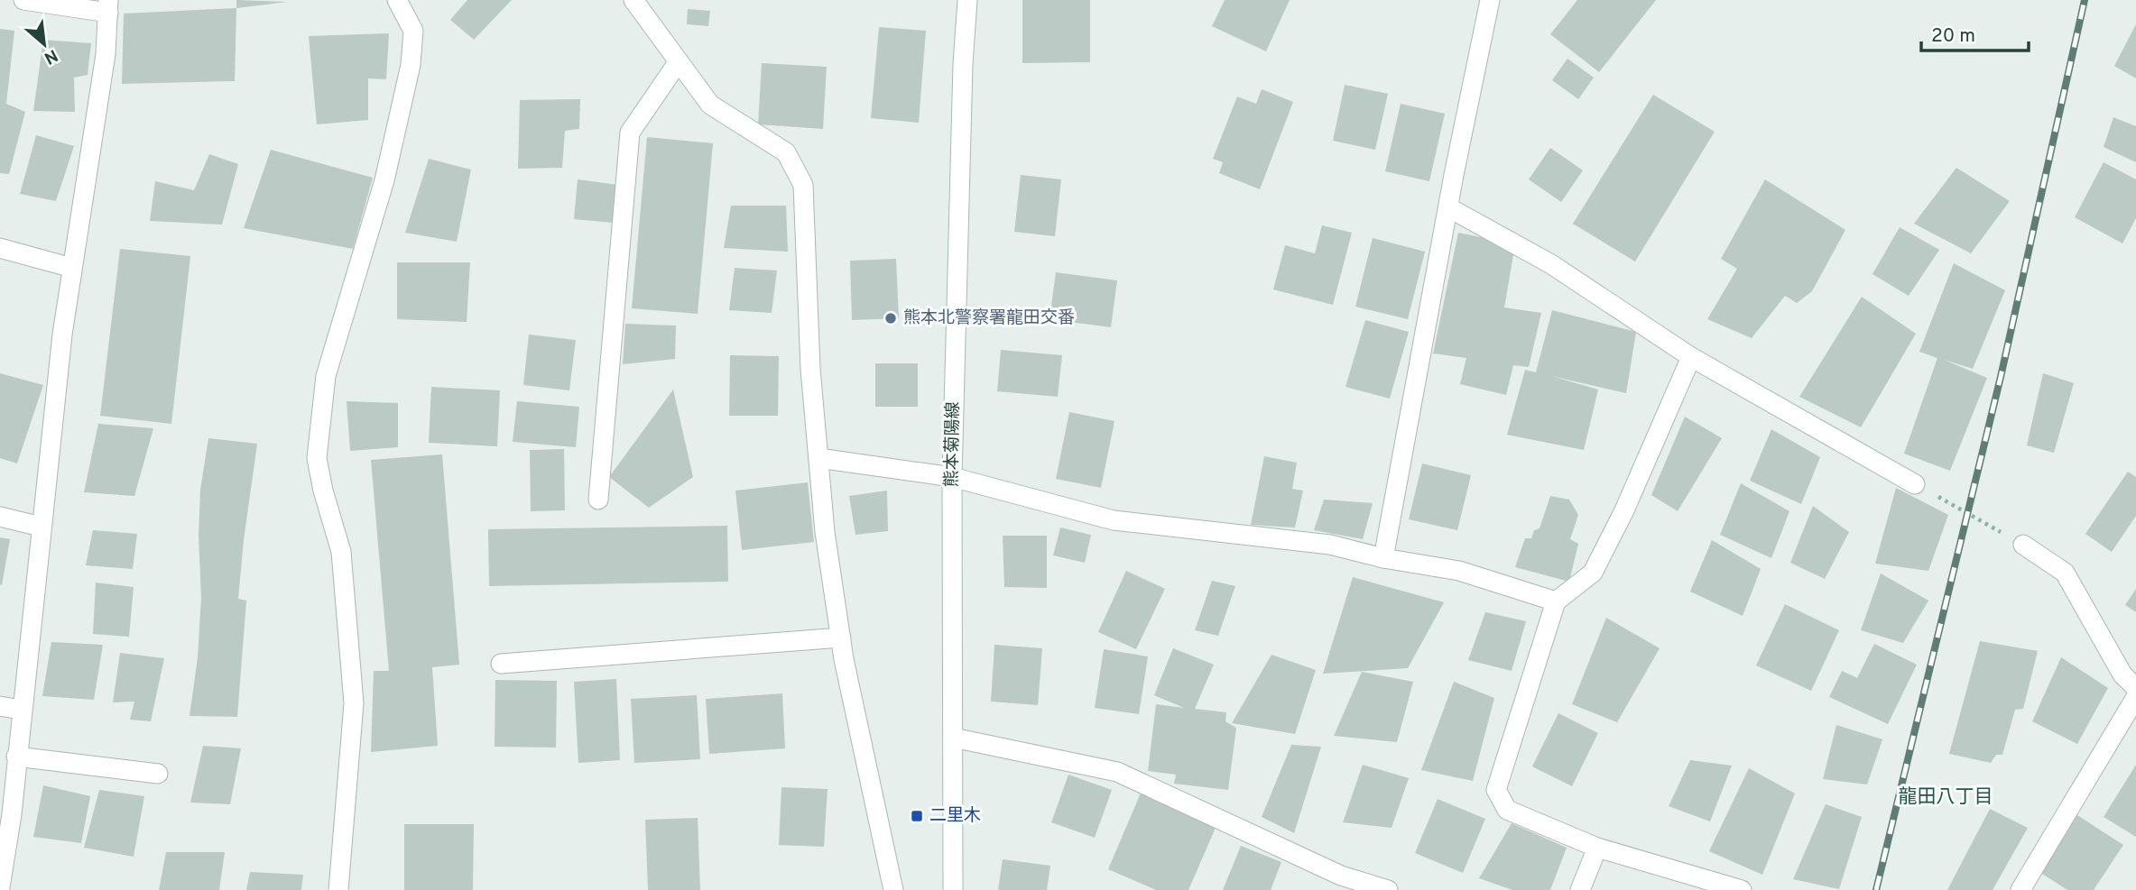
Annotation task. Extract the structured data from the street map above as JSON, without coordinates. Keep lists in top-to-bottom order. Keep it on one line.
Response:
{"streets":{"street":["熊本菊陽線"]},"districts":["龍田八丁目"],"places":{"other":["熊本北警察署龍田交番"],"transit":["二里木"]},"scale_bar":"20 m","north":"bottom right"}
